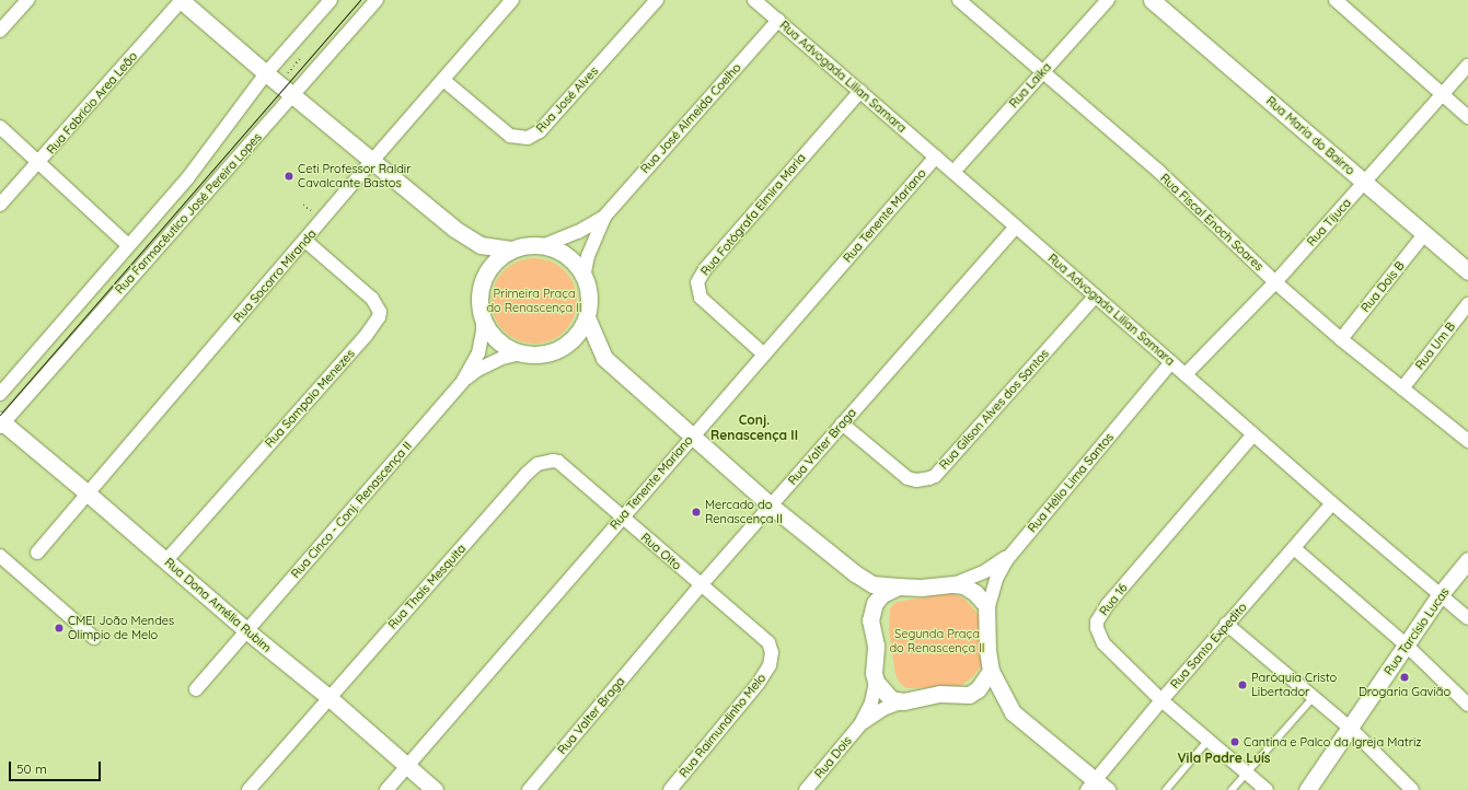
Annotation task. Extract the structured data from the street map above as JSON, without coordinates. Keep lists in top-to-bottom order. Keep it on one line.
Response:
{"streets":{"street":["Rua Advogada Lilian Samara","Rua Laika","Rua José Alves","Rua Fabrício Area Leão","Rua José Almeida Coelho","Rua Maria do Bairro","Rua Farmacêutico José Pereira Lopes","Rua Fotógrafa Elmira Maria","Rua Tenente Mariano","Rua Fiscal Enoch Soares","Rua Tijuca","Rua Socorro Miranda","Rua Dois B","Rua Um B","Rua Sampaio Menezes","Rua Gilson Alves dos Santos","Rua Valter Braga","Rua Hélio Lima Santos","Rua Cinco - Conj. Renascença II","Rua Oito","Rua Thaís Mesquita","Rua 16","Rua Dona Amélia Rubim","Rua Tarcísio Lucas","Rua Santo Expedito","Rua Raimundinho Melo","Rua Dois"]},"crossings":[["Rua Advogada Lilian Samara","Rua Laika"],["Rua Advogada Lilian Samara","Rua José Almeida Coelho"],["Rua Advogada Lilian Samara","Rua Fotógrafa Elmira Maria"],["Rua Advogada Lilian Samara","Rua Tenente Mariano"],["Rua Advogada Lilian Samara","Rua Tijuca"],["Rua Advogada Lilian Samara","Rua Gilson Alves dos Santos"],["Rua Advogada Lilian Samara","Rua Valter Braga"],["Rua Advogada Lilian Samara","Rua Hélio Lima Santos"],["Rua Advogada Lilian Samara","Rua 16"],["Rua Advogada Lilian Samara","Rua Tarcísio Lucas"],["Rua Advogada Lilian Samara","Rua Santo Expedito"],["Rua Laika","Rua Fiscal Enoch Soares"],["Rua José Alves","Rua Socorro Miranda"],["Rua Maria do Bairro","Rua Tijuca"],["Rua Maria do Bairro","Rua Dois B"],["Rua Farmacêutico José Pereira Lopes","Rua Dona Amélia Rubim"],["Rua Fotógrafa Elmira Maria","Rua Tenente Mariano"],["Rua Tenente Mariano","Rua Oito"],["Rua Tenente Mariano","Rua Thaís Mesquita"],["Rua Tenente Mariano","Rua Dona Amélia Rubim"],["Rua Fiscal Enoch Soares","Rua Tijuca"],["Rua Fiscal Enoch Soares","Rua Dois B"],["Rua Fiscal Enoch Soares","Rua Um B"],["Rua Socorro Miranda","Rua Sampaio Menezes"],["Rua Socorro Miranda","Rua Dona Amélia Rubim"],["Rua Sampaio Menezes","Rua Dona Amélia Rubim"],["Rua Gilson Alves dos Santos","Rua Valter Braga"],["Rua Valter Braga","Rua Oito"],["Rua Valter Braga","Rua Raimundinho Melo"],["Rua Cinco - Conj. Renascença II","Rua Dona Amélia Rubim"],["Rua Oito","Rua Thaís Mesquita"],["Rua Oito","Rua Raimundinho Melo"],["Rua Thaís Mesquita","Rua Dona Amélia Rubim"],["Rua 16","Rua Santo Expedito"]],"districts":["Conj. Renascença II","Vila Padre Luís"],"parks":["Primeira Praça do Renascença II","Segunda Praça do Renascença II"],"places":["Ceti Professor Raldir Cavalcante Bastos","Mercado do Renascença II","CMEI João Mendes Olimpio de Melo","Drogaria Gavião","Paróquia Cristo Libertador","Cantina e Palco da Igreja Matriz"],"scale_bar":"50 m"}
